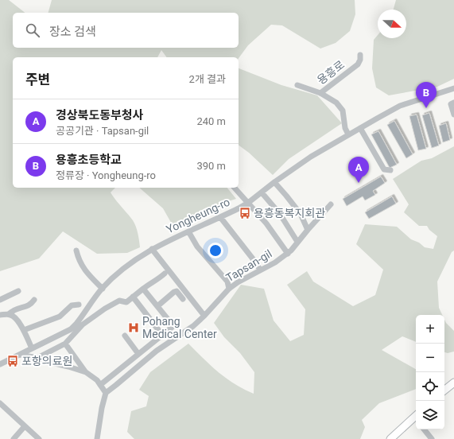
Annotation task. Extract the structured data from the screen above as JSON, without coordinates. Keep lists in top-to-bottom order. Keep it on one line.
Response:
{"streets":{"street":["용흥로","Yongheung-ro","Tapsan-gil"]},"crossings":[["용흥로","Yongheung-ro"]],"places":{"bus stop":["용흥동복지회관","포항의료원"],"hospital":["Pohang Medical Center"]},"north":"right","page":{"search":"장소 검색","heading":["주변","2개 결과"],"pins":["B","A"],"list":[{"mark":"A","name":"경상북도동부청사","note":"공공기관 · Tapsan-gil","value":"240 m"},{"mark":"B","name":"용흥초등학교","note":"정류장 · Yongheung-ro","value":"390 m"}],"map_buttons":["+","−"]}}
